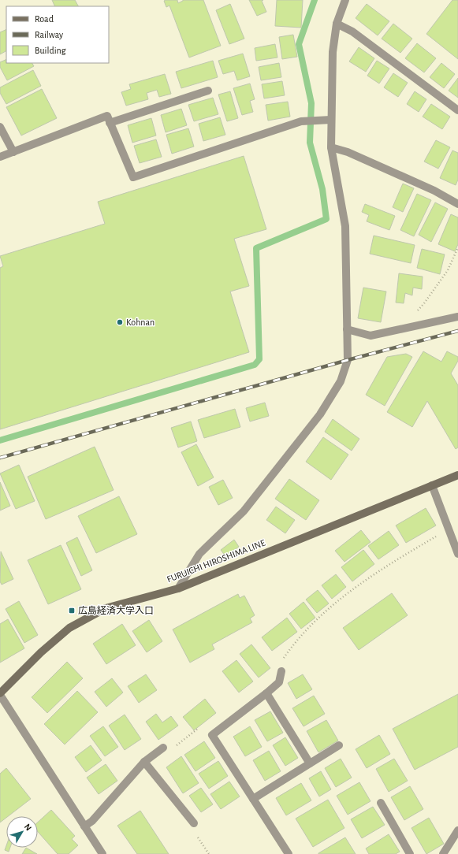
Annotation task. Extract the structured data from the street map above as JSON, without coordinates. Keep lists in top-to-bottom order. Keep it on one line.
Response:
{"streets":{"main road":["FURUICHI HIROSHIMA LINE"]},"places":{"other":["Kohnan"],"transit":["広島経済大学入口"]},"legend":["Road","Railway","Building"],"north":"top right"}
